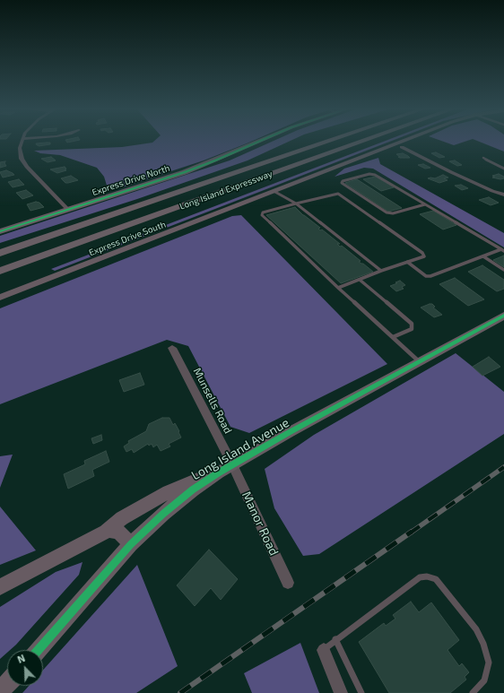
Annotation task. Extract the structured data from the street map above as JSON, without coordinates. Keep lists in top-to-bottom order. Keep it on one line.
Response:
{"streets":{"highway":["Long Island Expressway"],"main road":["Express Drive North","Express Drive South","Long Island Avenue"],"street":["Munsells Road","Manor Road"]},"crossings":[["Munsells Road","Long Island Avenue"],["Munsells Road","Manor Road"],["Long Island Avenue","Manor Road"]],"north":"top left"}
